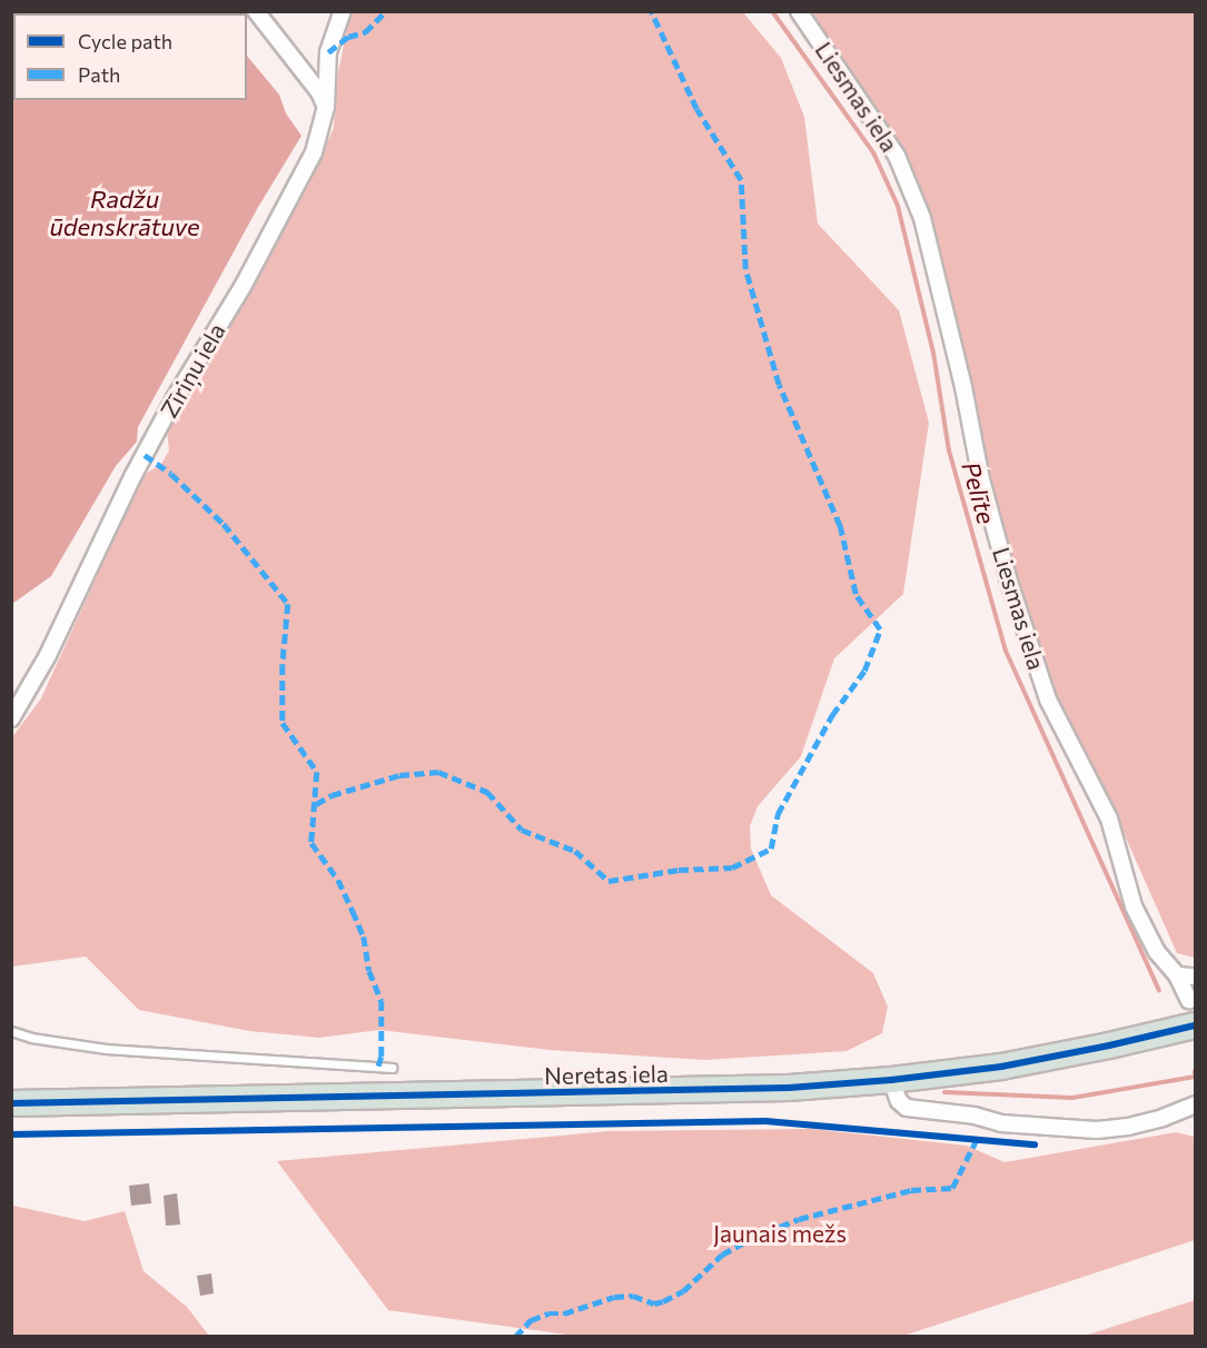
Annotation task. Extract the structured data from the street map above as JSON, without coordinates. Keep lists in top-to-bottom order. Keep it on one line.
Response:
{"streets":{"main road":["Neretas iela"],"street":["Liesmas iela","Zīriņu iela"]},"crossings":[["Liesmas iela","Neretas iela"]],"water":["Radžu ūdenskrātuve","Pelīte"],"parks":["Jaunais mežs"],"legend":["Cycle path","Path"]}
